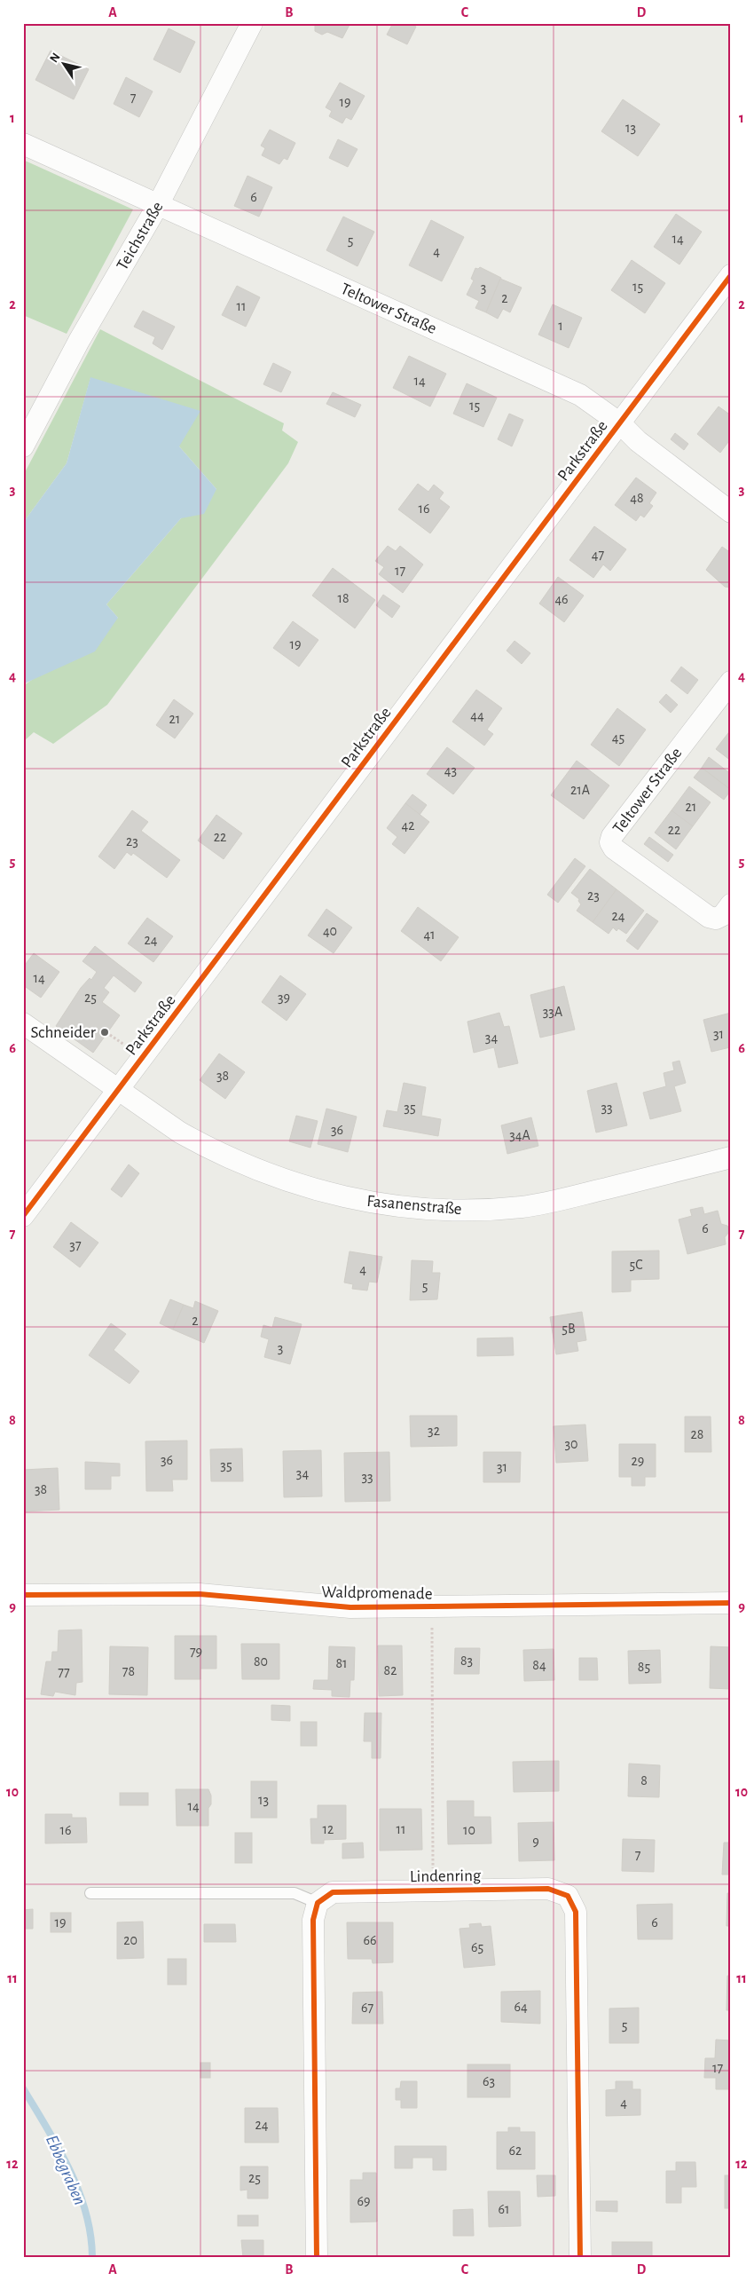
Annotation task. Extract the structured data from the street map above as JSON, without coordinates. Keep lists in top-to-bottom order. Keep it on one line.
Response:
{"streets":{"street":["Teichstraße","Teltower Straße","Parkstraße","Fasanenstraße","Waldpromenade","Lindenring"]},"crossings":[["Teichstraße","Teltower Straße"],["Teltower Straße","Parkstraße"],["Parkstraße","Fasanenstraße"]],"water":["Ebbegraben"],"places":["Schneider"],"house_numbers":["7","19","13","6","14","5","4","15","3","2","11","1","14","15","48","16","47","17","18","46","19","44","21","45","43","21A","21","42","22","22","23","23","24","40","41","24","14","25","39","33A","31","34","38","35","33","36","34A","6","37","5C","4","5","2","5B","3","32","28","30","36","29","35","31","34","33","38","79","83","80","81","84","85","82","78","77","8","13","14","12","11","16","10","9","7","19","6","20","66","65","64","67","5","17","63","4","24","62","25","69","61"],"north":"top left","grid":{"columns":["A","B","C","D"],"rows":["1","2","3","4","5","6","7","8","9","10","11","12"]}}
